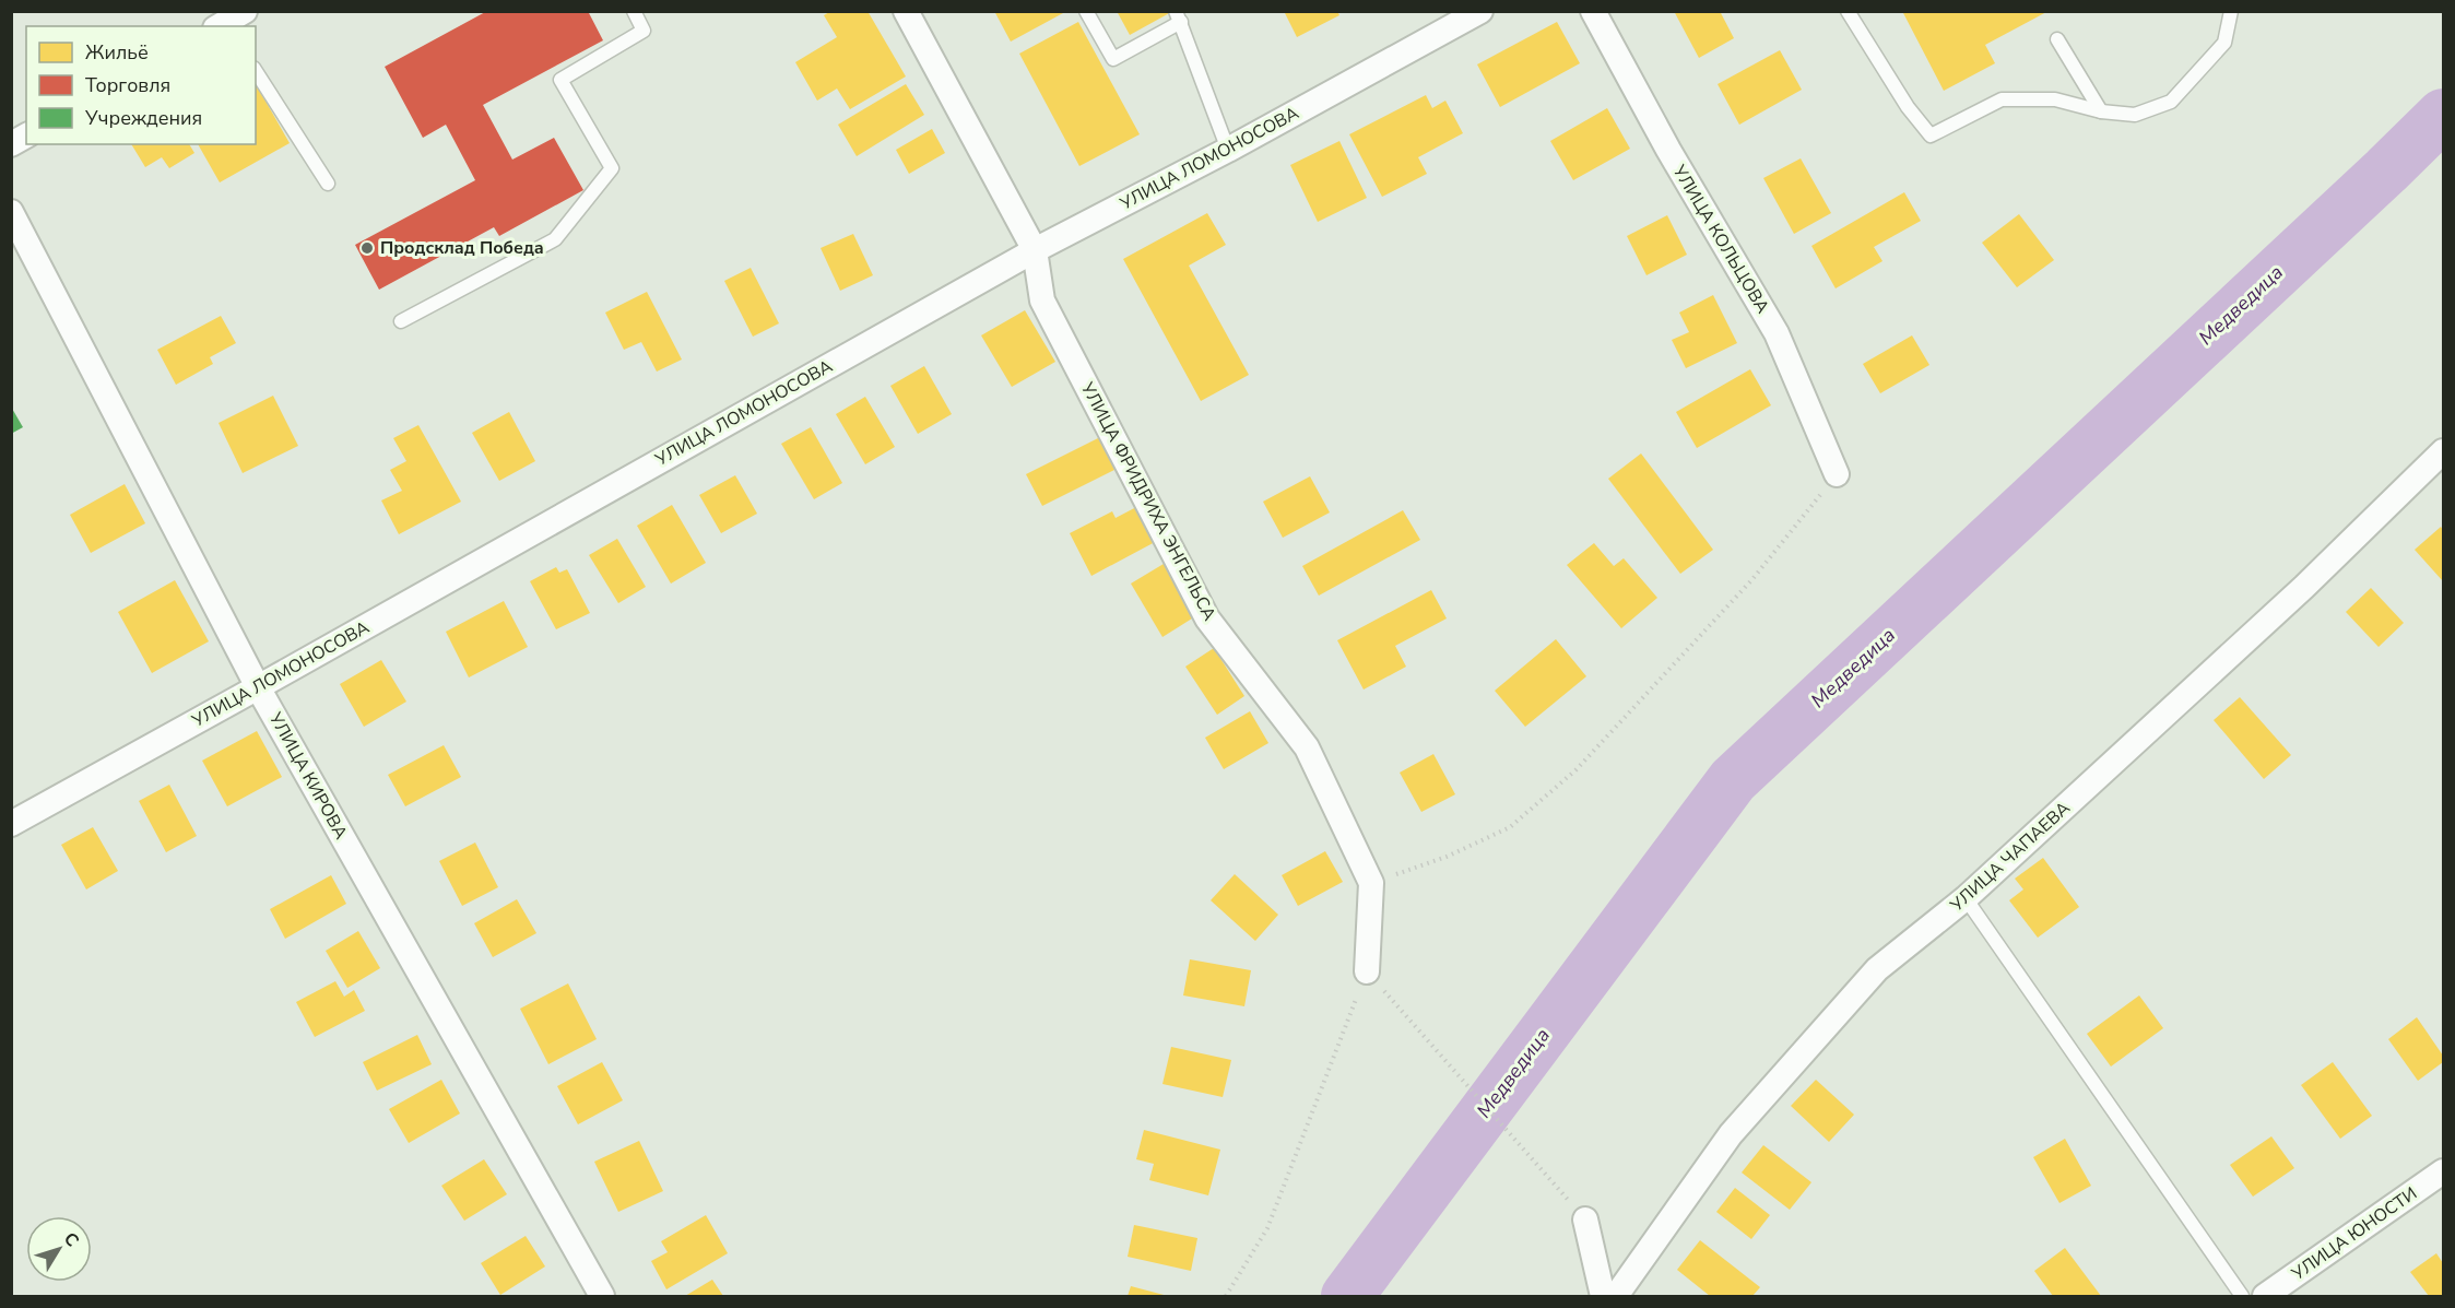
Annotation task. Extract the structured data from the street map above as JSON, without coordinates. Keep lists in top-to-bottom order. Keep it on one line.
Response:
{"streets":{"street":["УЛИЦА ЛОМОНОСОВА","УЛИЦА КОЛЬЦОВА","УЛИЦА ФРИДРИХА ЭНГЕЛЬСА","УЛИЦА КИРОВА","УЛИЦА ЧАПАЕВА","УЛИЦА ЮНОСТИ"]},"crossings":[["УЛИЦА ЛОМОНОСОВА","УЛИЦА ФРИДРИХА ЭНГЕЛЬСА"],["УЛИЦА ЛОМОНОСОВА","УЛИЦА КИРОВА"]],"water":["Медведица"],"places":["Продсклад Победа"],"legend":["Жильё","Торговля","Учреждения"],"north":"top right"}
